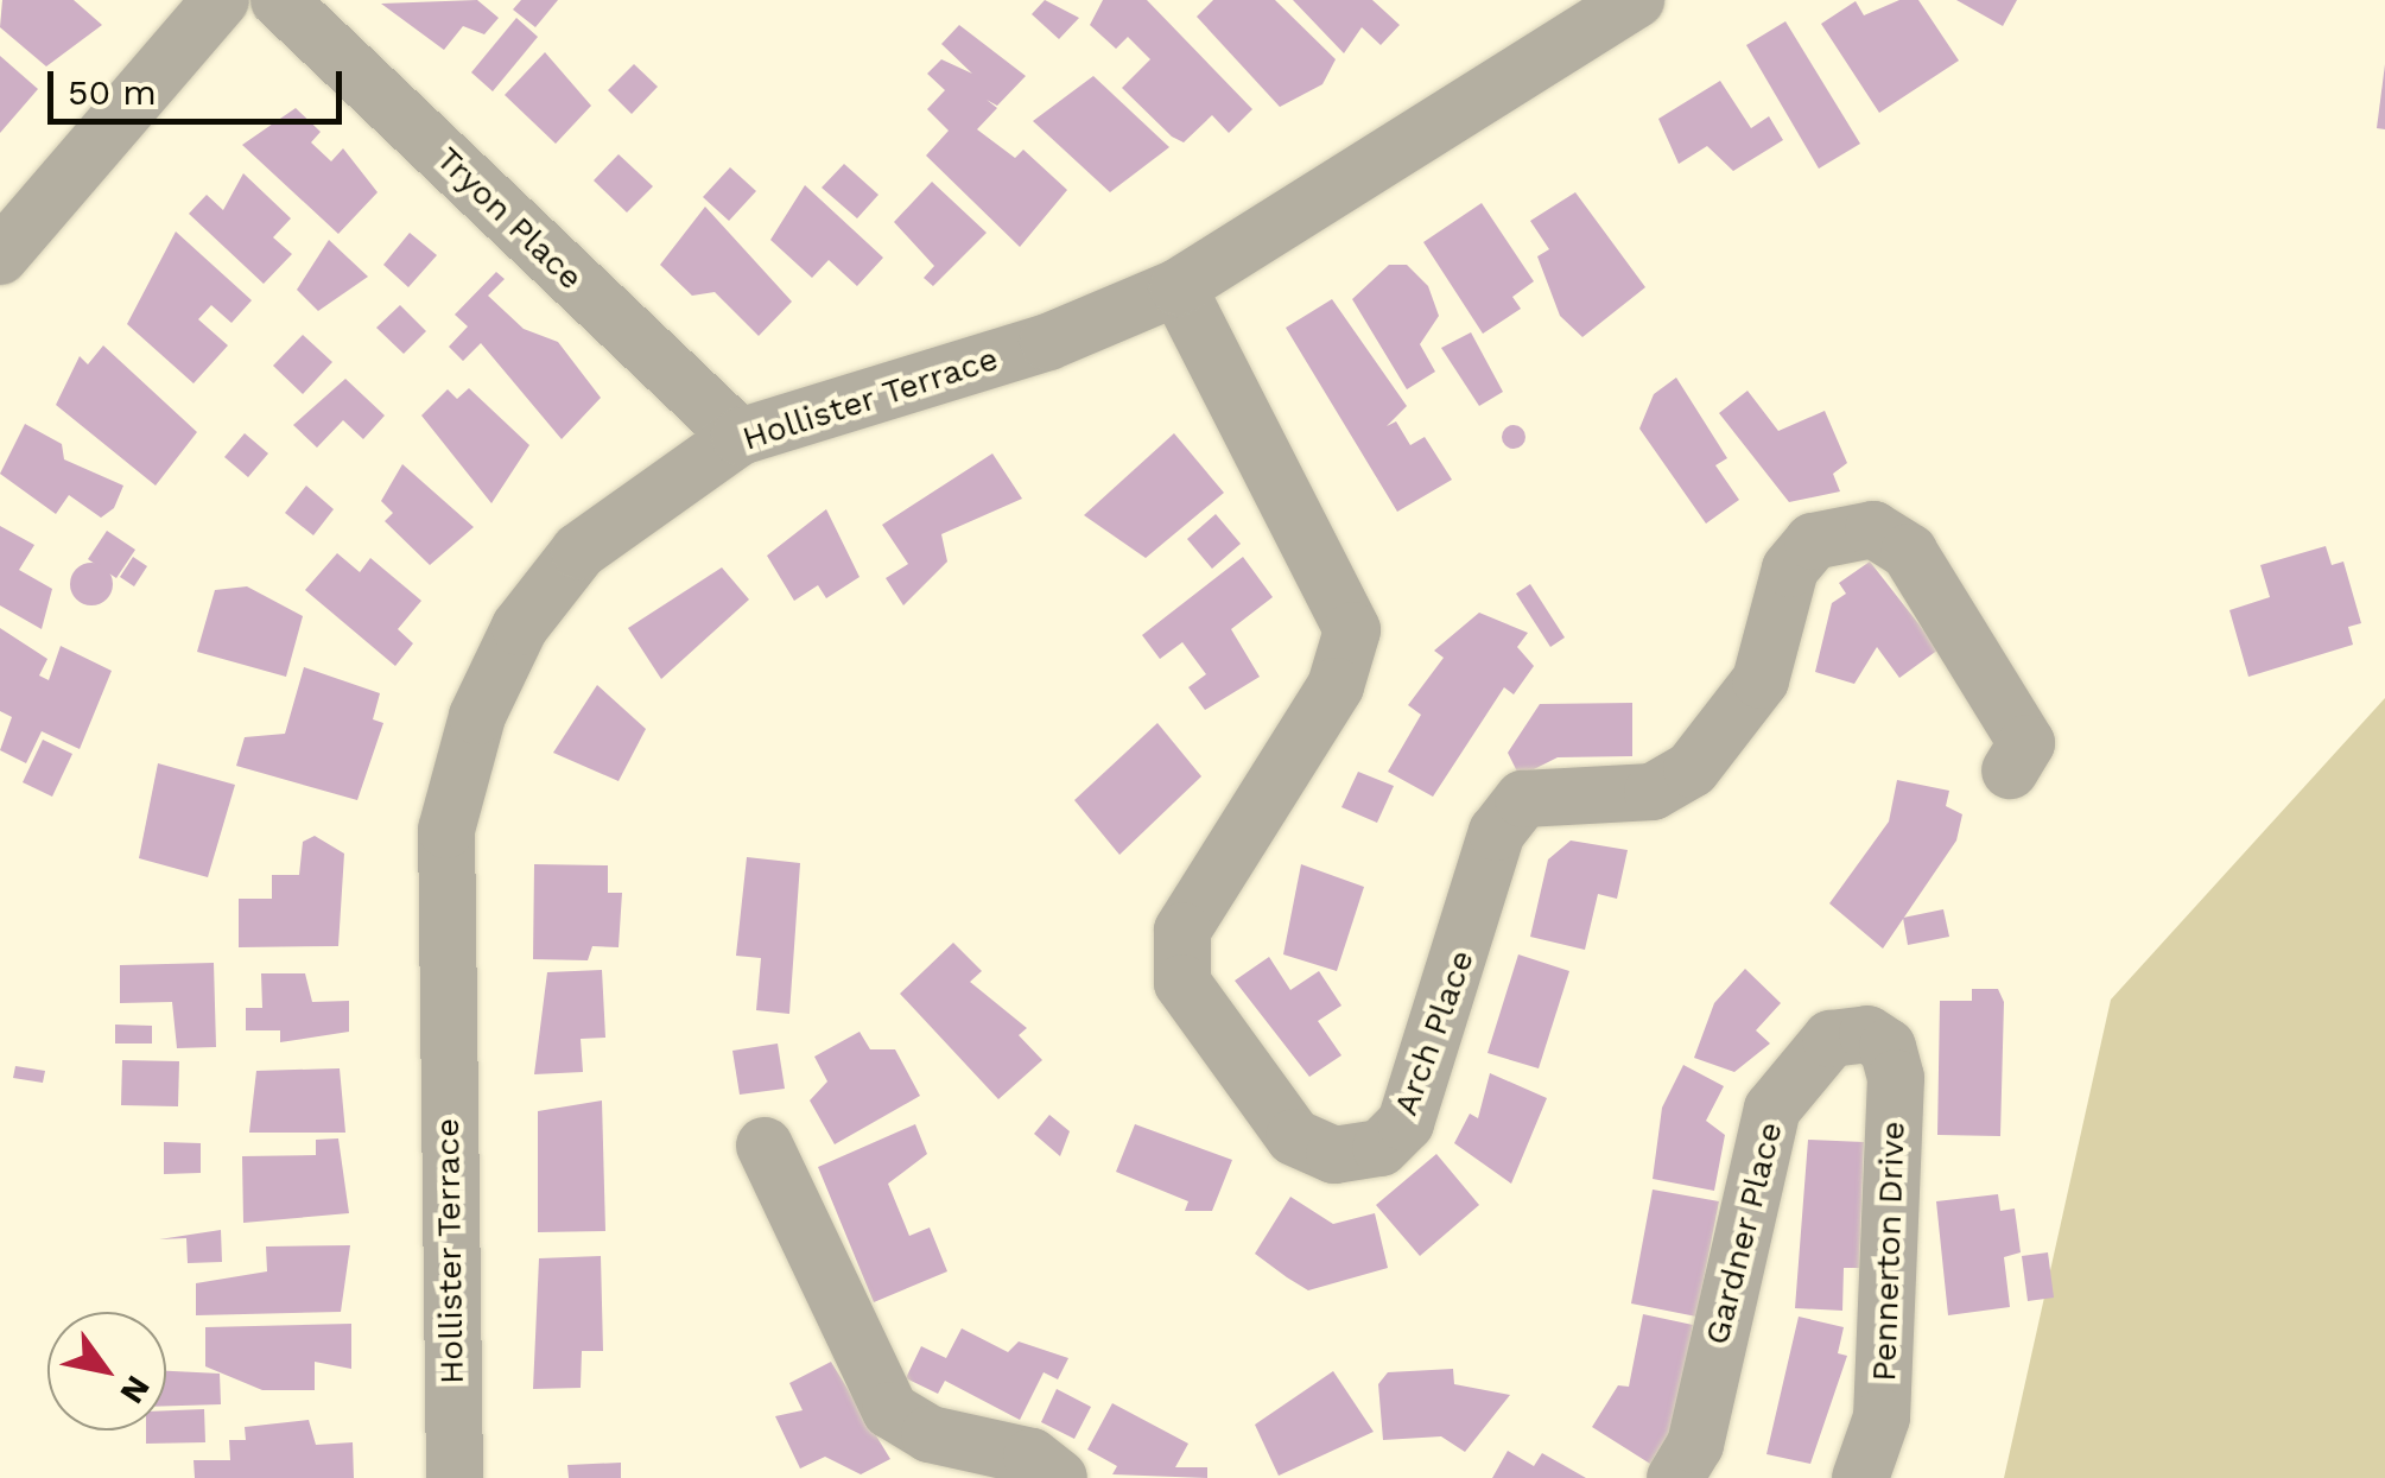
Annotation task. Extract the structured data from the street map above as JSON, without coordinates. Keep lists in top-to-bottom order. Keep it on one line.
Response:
{"streets":{"street":["Tryon Place","Hollister Terrace","Arch Place","Gardner Place","Pennerton Drive"]},"crossings":[["Tryon Place","Hollister Terrace"],["Hollister Terrace","Arch Place"],["Gardner Place","Pennerton Drive"]],"scale_bar":"50 m","north":"bottom right"}
